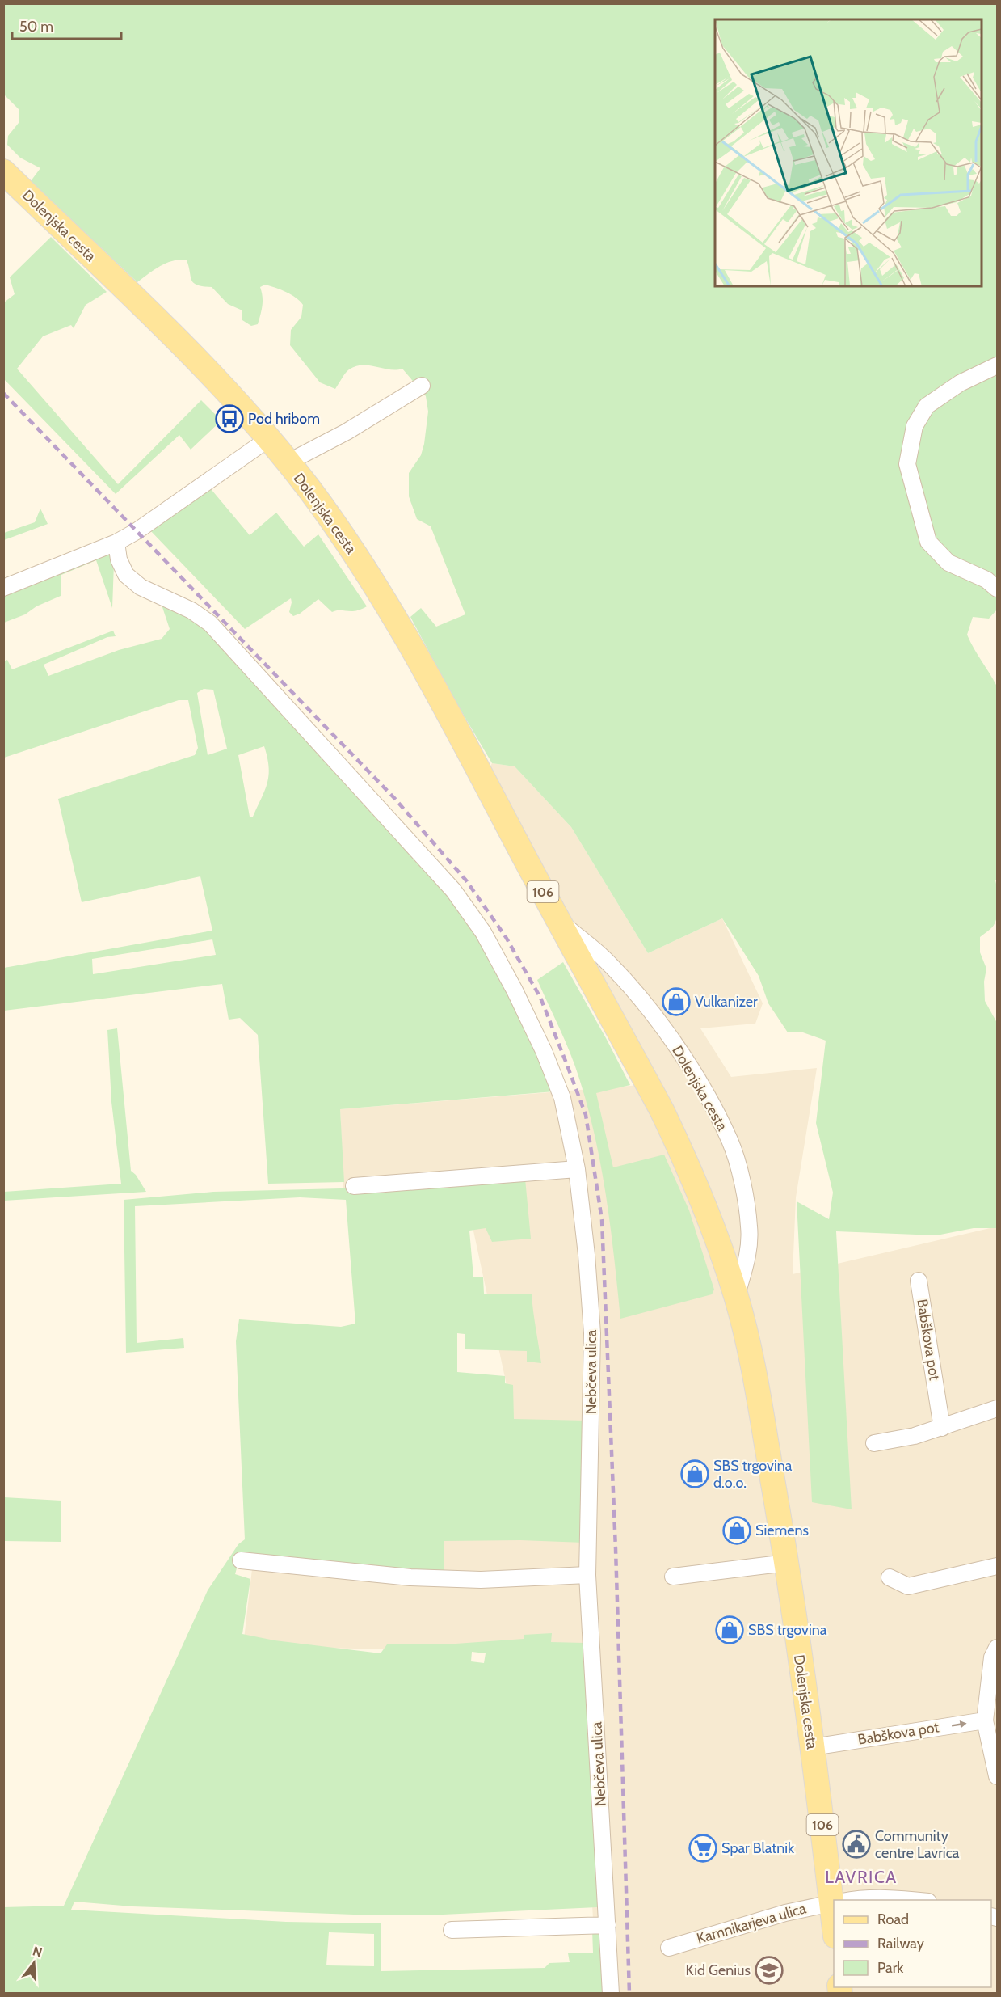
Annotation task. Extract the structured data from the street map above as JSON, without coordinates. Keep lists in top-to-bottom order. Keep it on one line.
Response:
{"streets":{"main road":["Dolenjska cesta","106"],"street":["Babškova pot","Nebčeva ulica","Kamnikarjeva ulica"]},"crossings":[["Dolenjska cesta","Babškova pot"]],"one_way":["Babškova pot"],"districts":["LAVRICA"],"places":{"bus stop":["Pod hribom"],"shop":["Vulkanizer","SBS trgovina d.o.o.","Siemens","SBS trgovina"],"public building":["Community centre Lavrica"],"supermarket":["Spar Blatnik"],"school or university":["Kid Genius"]},"legend":["Road","Railway","Park"],"scale_bar":"50 m","north":"top"}
